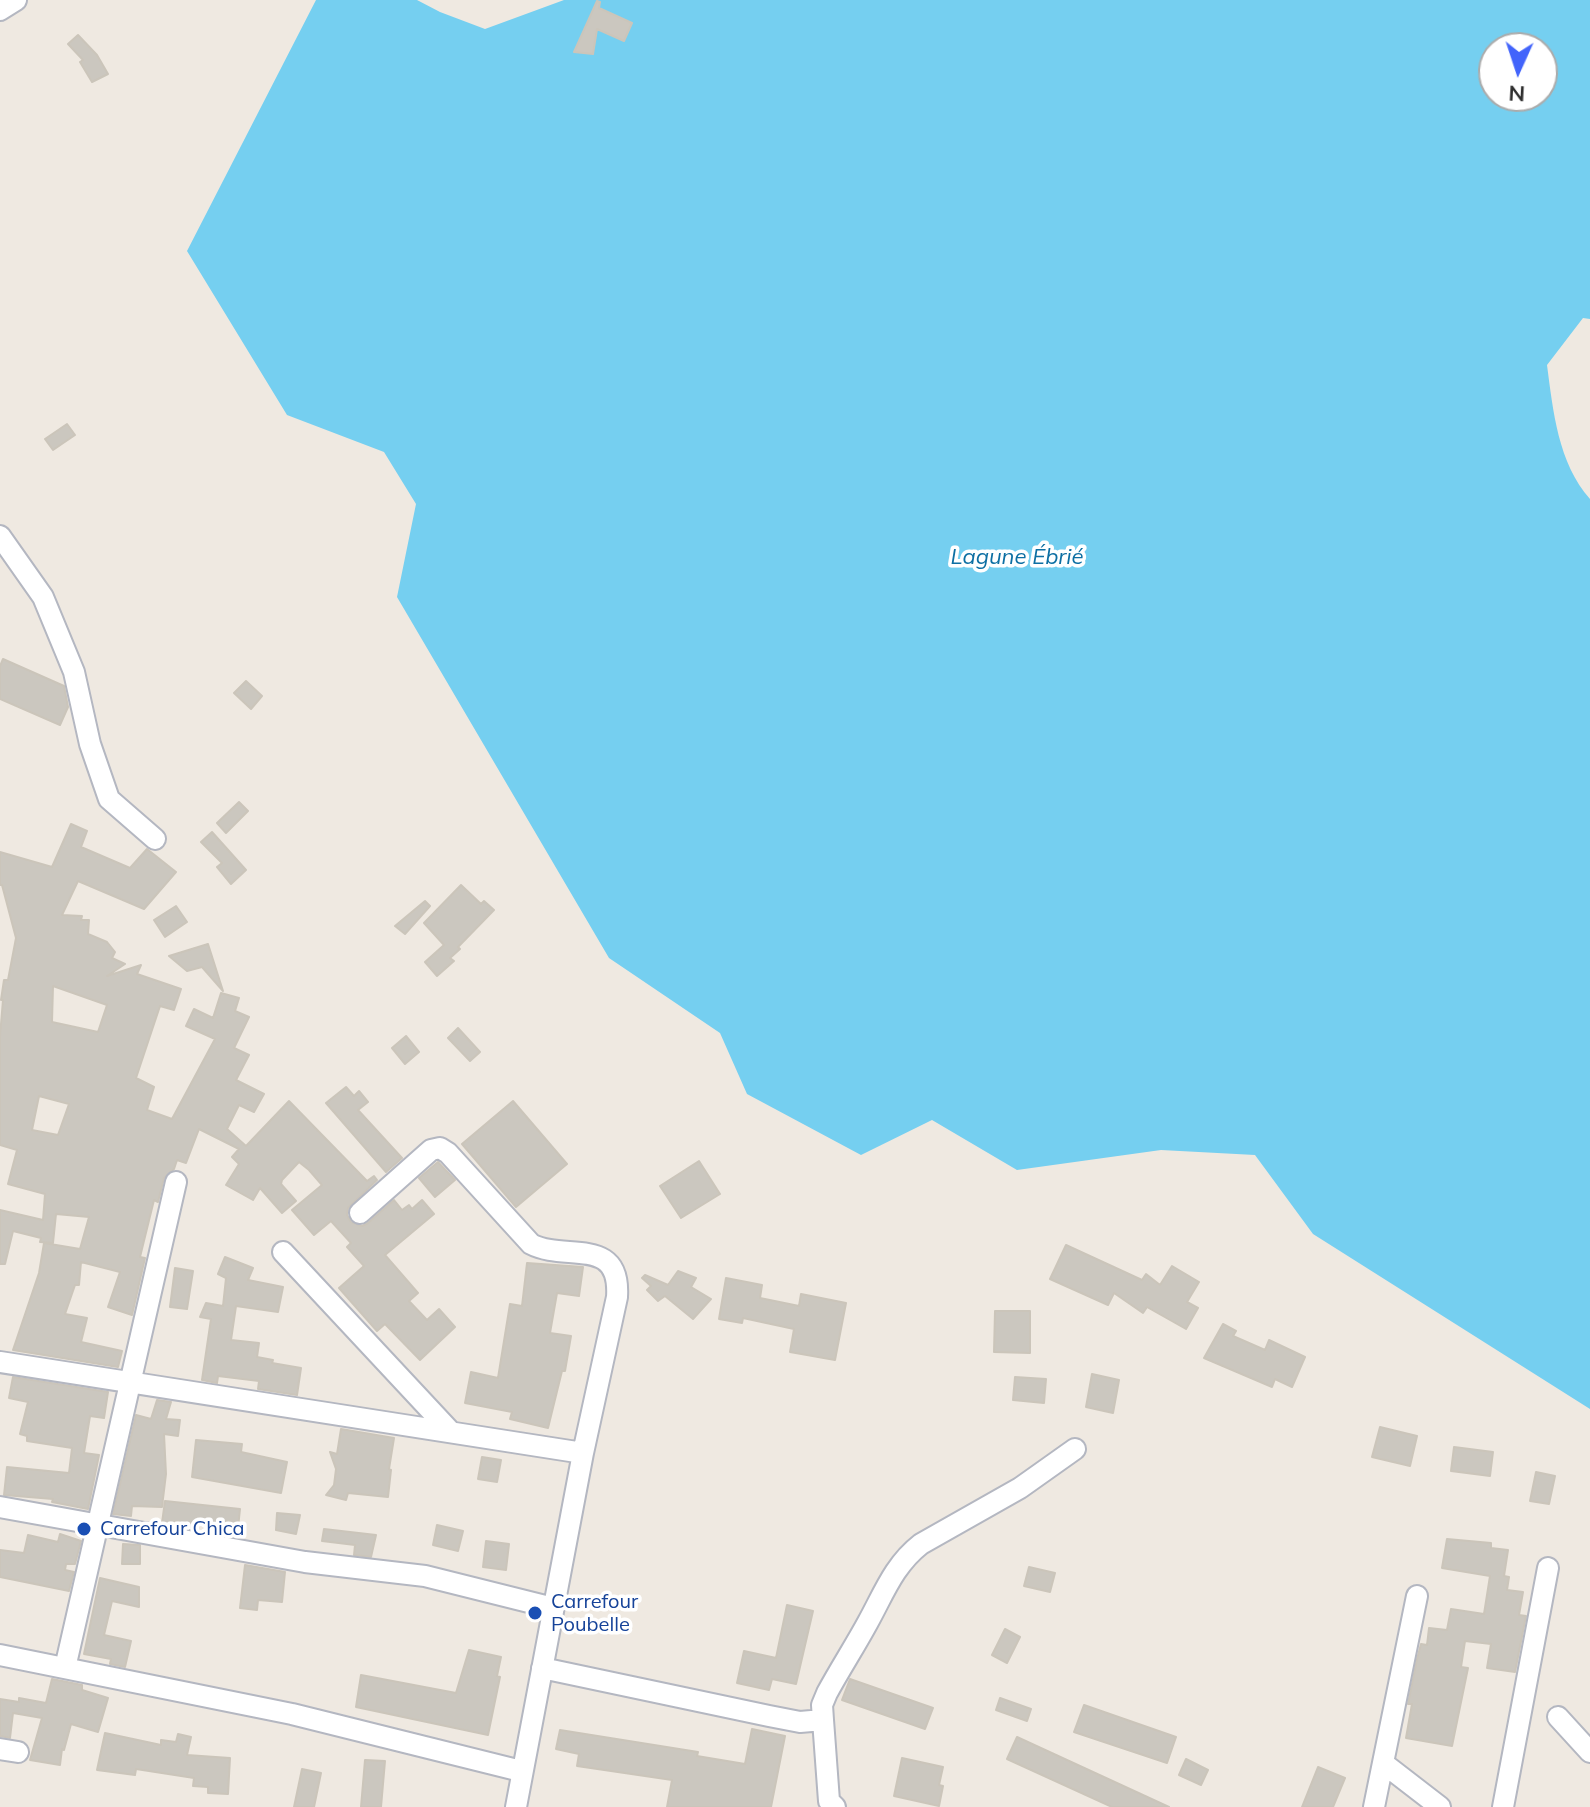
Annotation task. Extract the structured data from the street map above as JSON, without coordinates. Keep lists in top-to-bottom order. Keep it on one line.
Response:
{"water":["Lagune Ébrié"],"places":["Carrefour Chica","Carrefour Poubelle"],"north":"bottom"}
